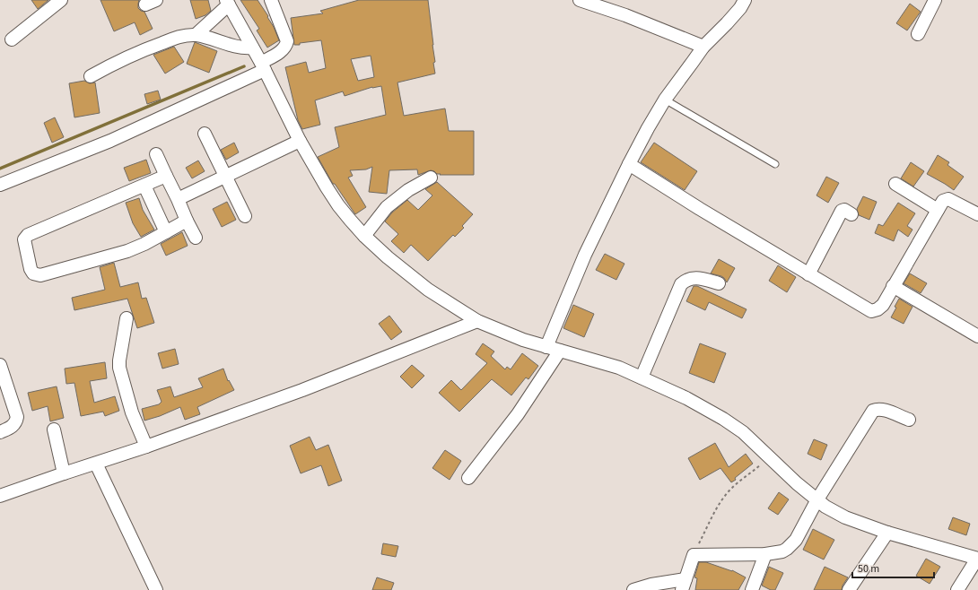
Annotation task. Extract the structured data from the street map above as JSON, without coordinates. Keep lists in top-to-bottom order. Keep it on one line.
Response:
{"scale_bar":"50 m"}
